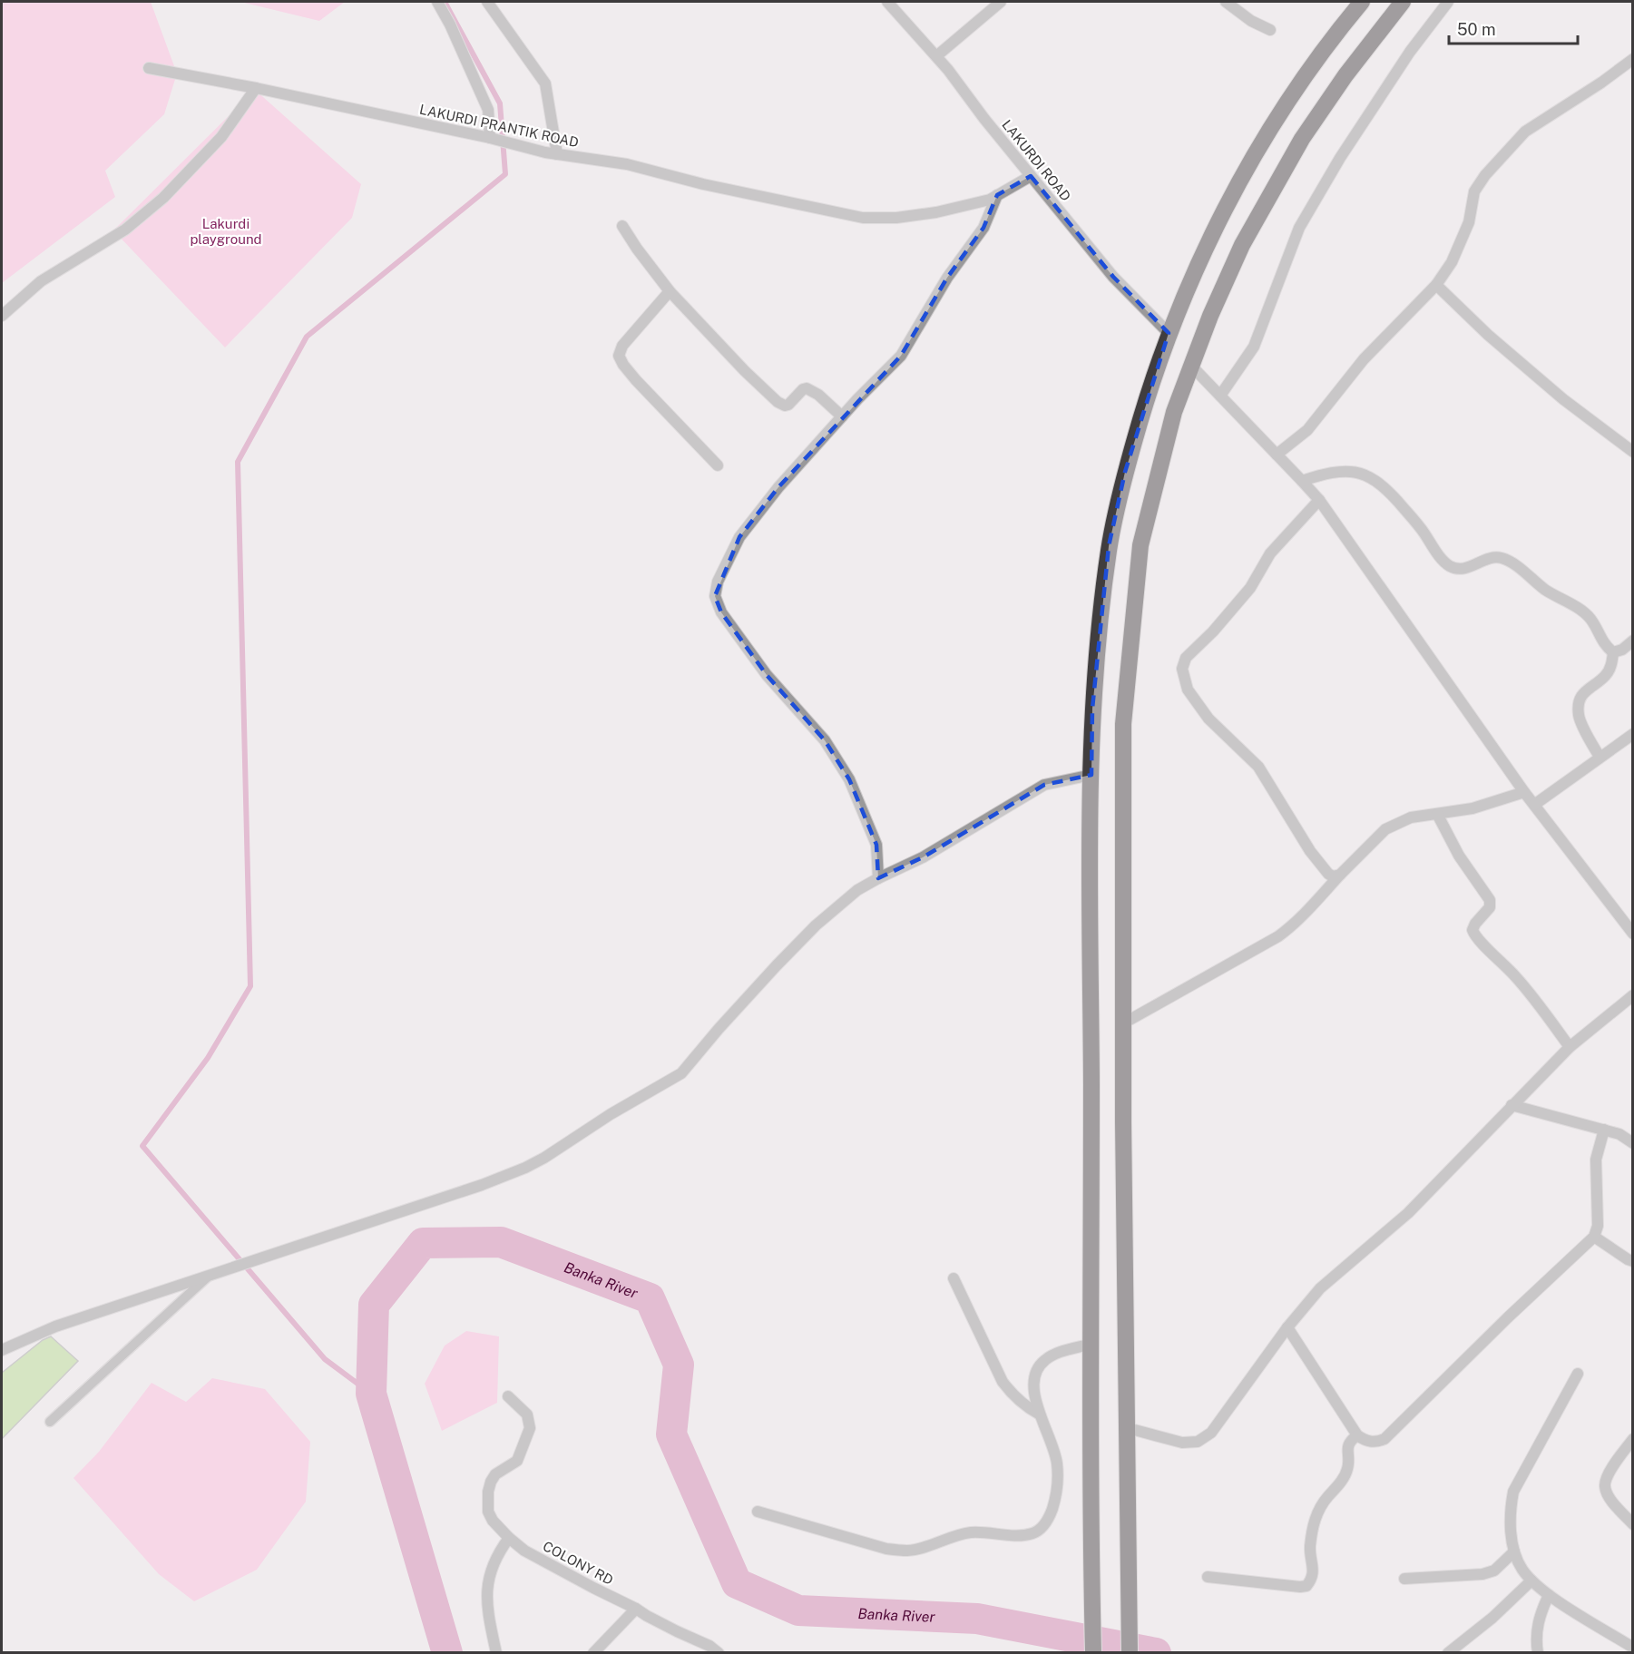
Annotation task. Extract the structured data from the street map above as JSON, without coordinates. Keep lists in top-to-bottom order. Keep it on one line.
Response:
{"streets":{"street":["LAKURDI PRANTIK ROAD","LAKURDI ROAD","COLONY RD"]},"crossings":[["LAKURDI PRANTIK ROAD","LAKURDI ROAD"]],"water":["Banka River"],"parks":["Lakurdi playground"],"scale_bar":"50 m"}
